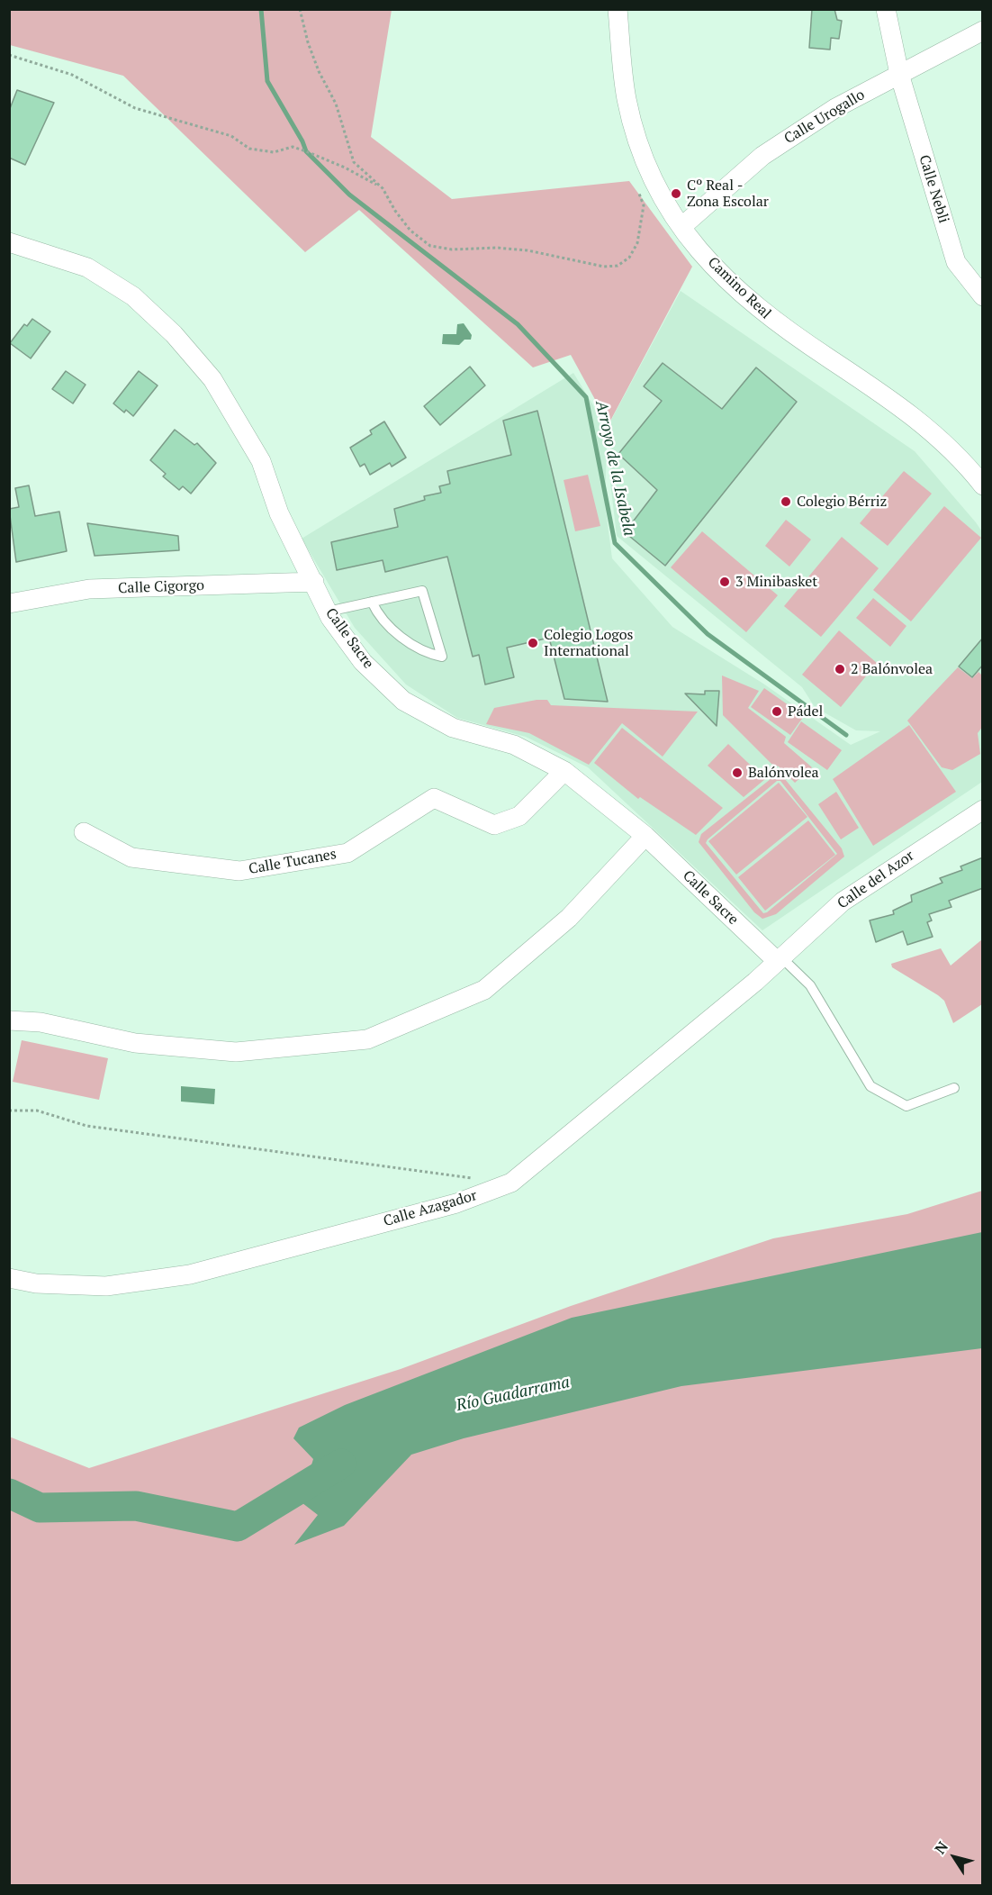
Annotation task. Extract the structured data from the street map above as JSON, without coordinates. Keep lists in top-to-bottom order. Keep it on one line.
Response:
{"streets":{"street":["Calle Urogallo","Calle Nebli","Camino Real","Calle Cigorgo","Calle Sacre","Calle Tucanes","Calle del Azor","Calle Azagador"]},"crossings":[["Calle Urogallo","Calle Nebli"],["Calle Urogallo","Camino Real"],["Calle Cigorgo","Calle Sacre"],["Calle Sacre","Calle Tucanes"],["Calle Sacre","Calle del Azor"],["Calle Sacre","Calle Azagador"],["Calle del Azor","Calle Azagador"]],"water":["Arroyo de la Isabela","Río Guadarrama"],"places":["Cº Real - Zona Escolar","Colegio Bérriz","3 Minibasket","Colegio Logos International","2 Balónvolea","Pádel","Balónvolea"],"north":"top left"}
